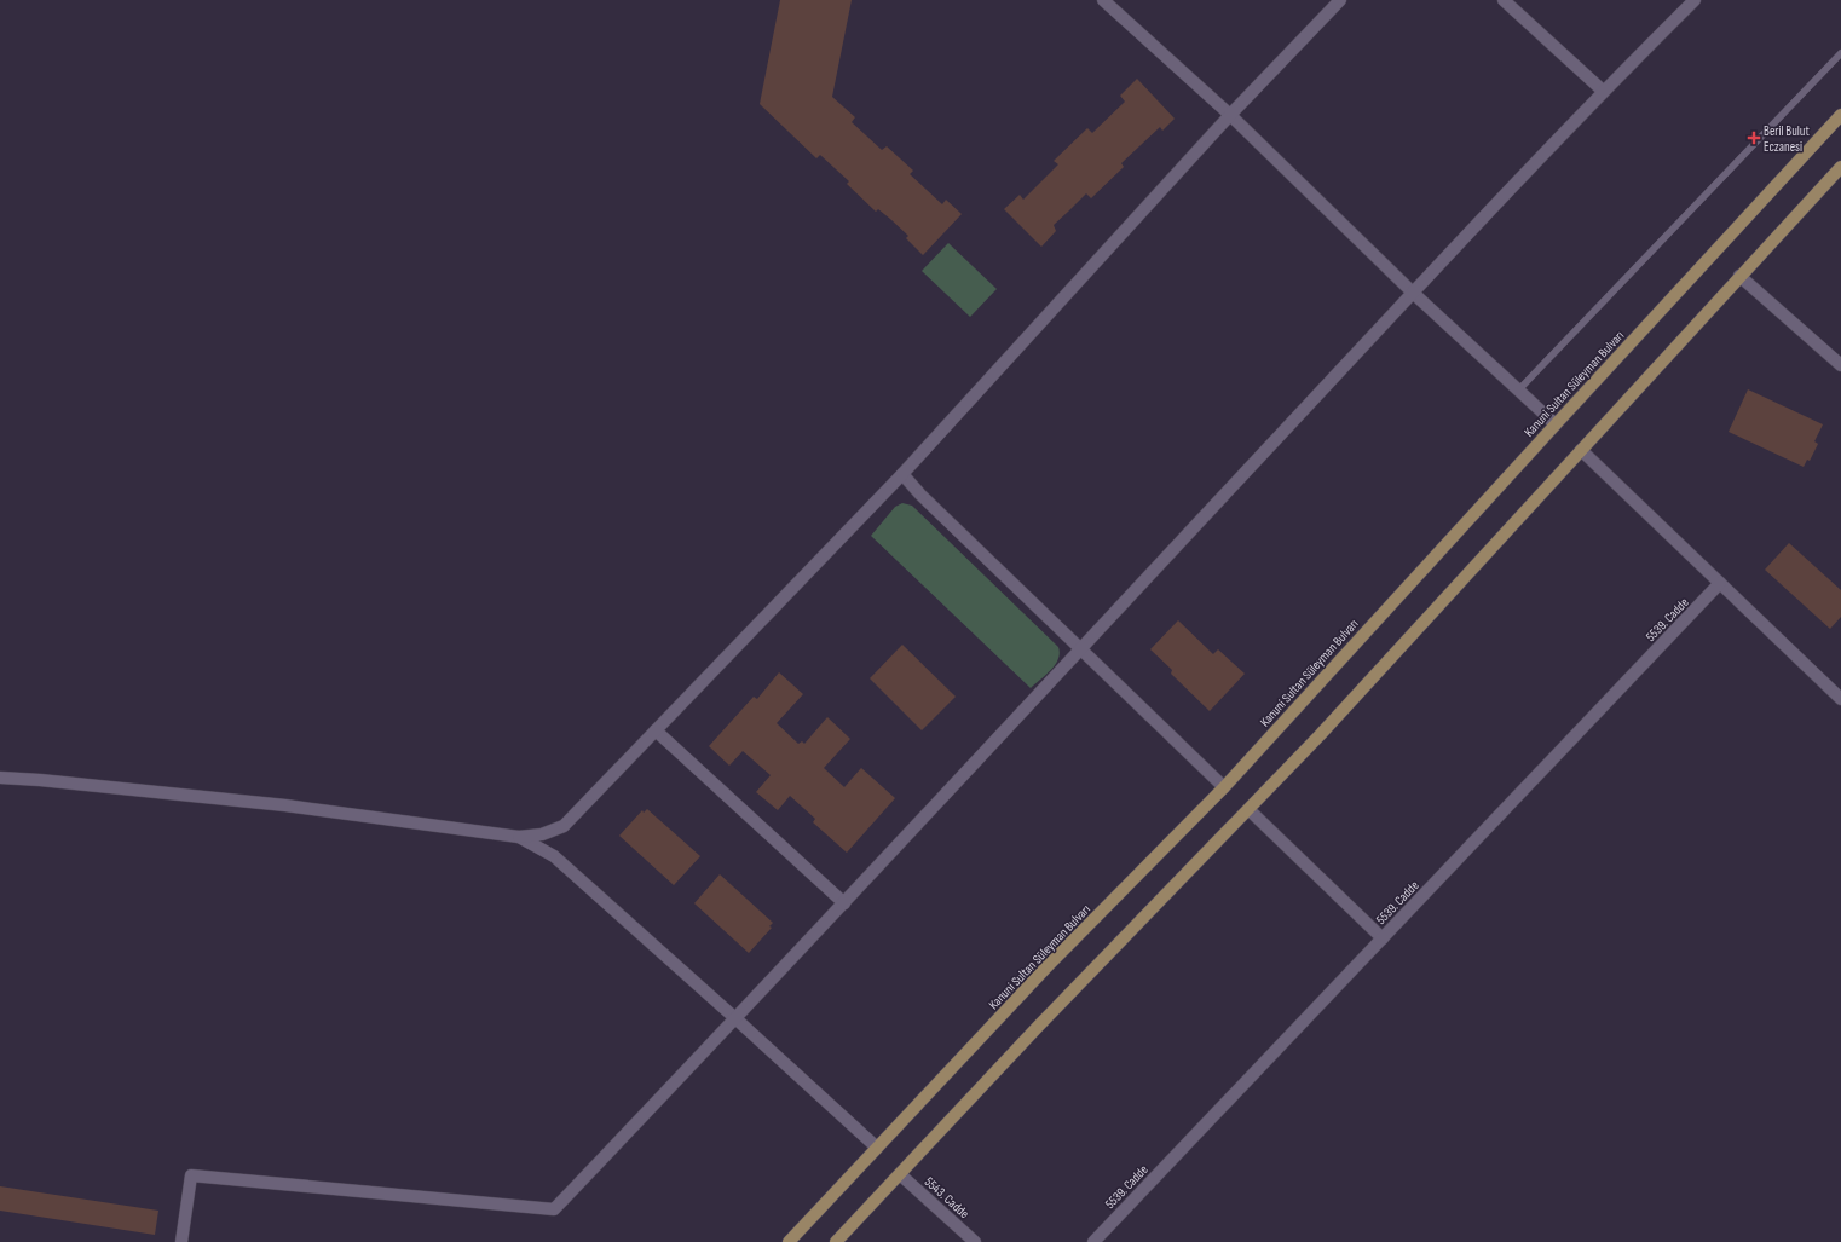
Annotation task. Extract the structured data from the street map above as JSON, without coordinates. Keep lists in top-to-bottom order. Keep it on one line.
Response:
{"streets":{"main road":["Kanuni Sultan Süleyman Bulvarı"],"street":["5539. Cadde","5543. Cadde"]},"places":{"health":["Beril Bulut Eczanesi"]}}
